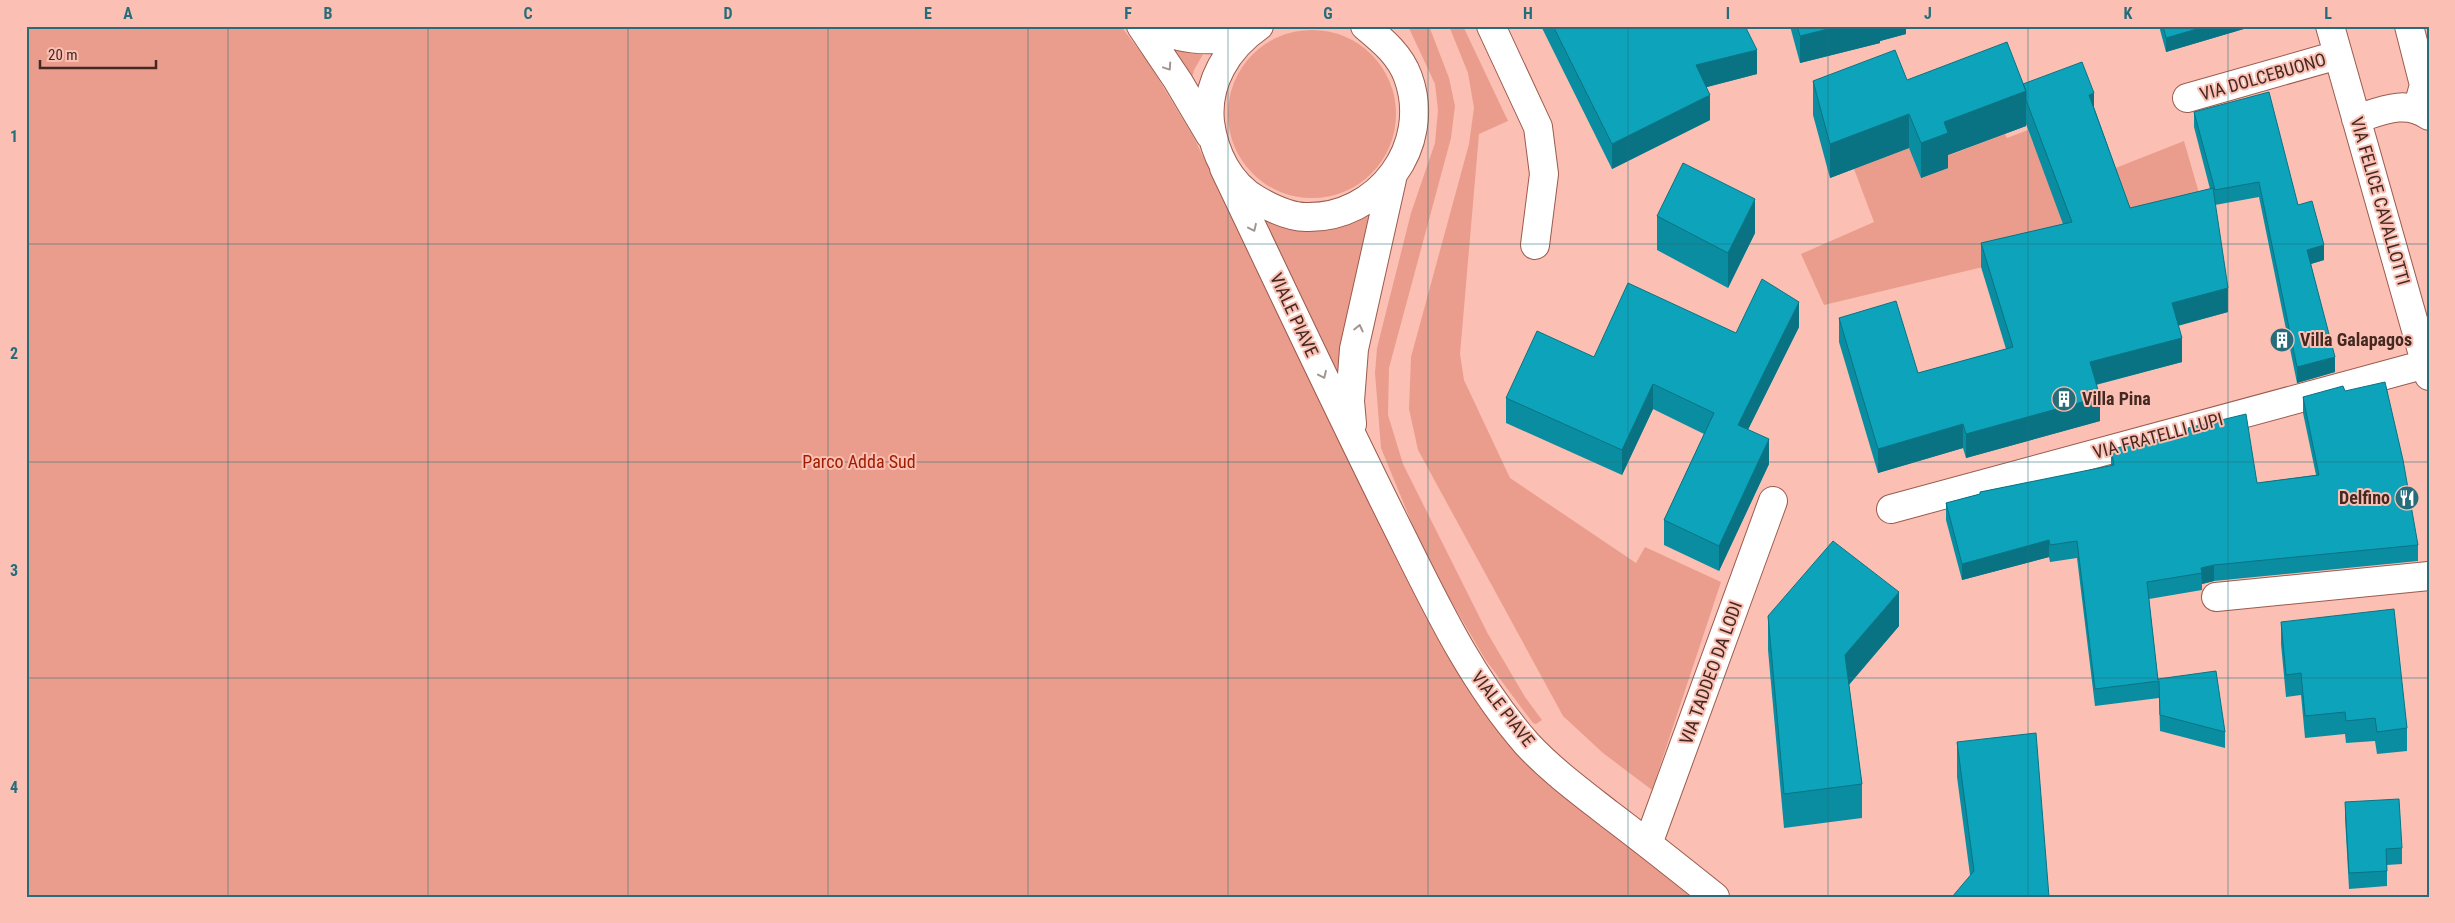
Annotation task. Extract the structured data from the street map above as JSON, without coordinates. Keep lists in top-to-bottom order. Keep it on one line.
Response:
{"streets":{"street":["VIA DOLCEBUONO","VIA FELICE CAVALLOTTI","VIALE PIAVE","VIA FRATELLI LUPI","VIA TADDEO DA LODI"]},"crossings":[["VIA DOLCEBUONO","VIA FELICE CAVALLOTTI"],["VIA FELICE CAVALLOTTI","VIA FRATELLI LUPI"],["VIALE PIAVE","VIA TADDEO DA LODI"]],"parks":["Parco Adda Sud"],"places":{"building":["Villa Galapagos","Villa Pina"],"restaurant":["Delfino"]},"scale_bar":"20 m","grid":{"columns":["A","B","C","D","E","F","G","H","I","J","K","L"],"rows":["1","2","3","4"]}}
